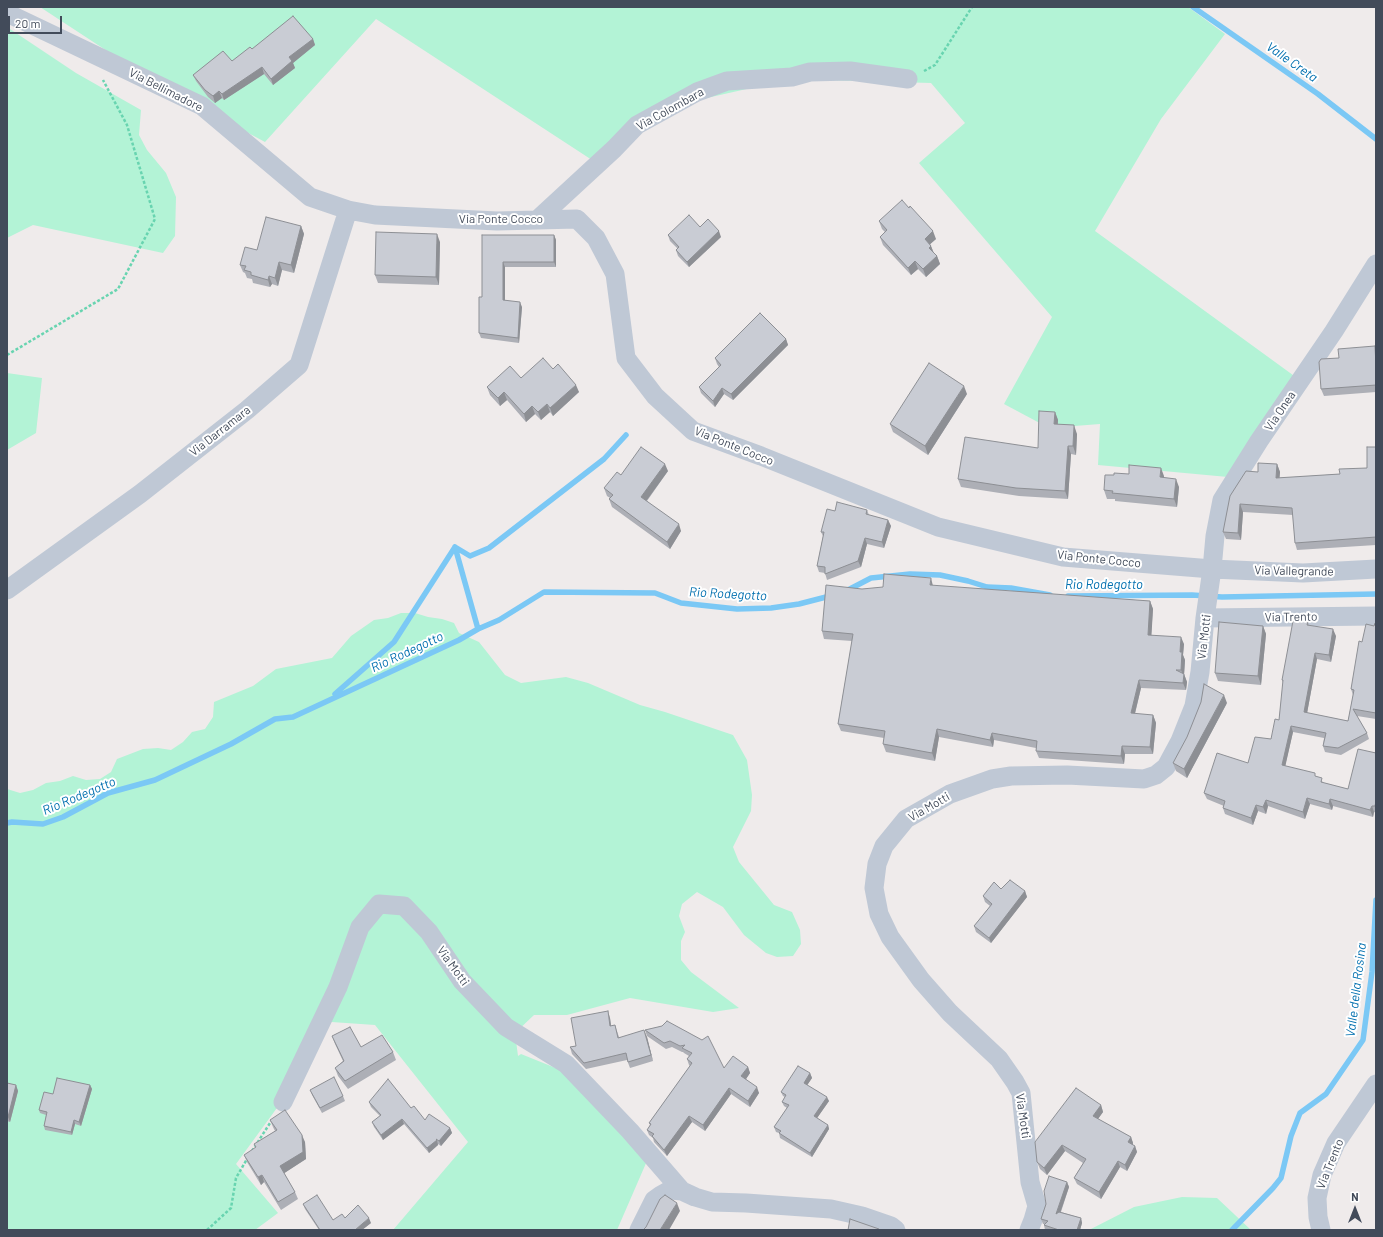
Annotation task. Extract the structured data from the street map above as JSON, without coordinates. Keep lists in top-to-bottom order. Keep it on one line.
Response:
{"streets":{"street":["Via Bellimadore","Via Colombara","Via Ponte Cocco","Via Onea","Via Darramara","Via Vallegrande","Via Trento","Via Motti"]},"crossings":[["Via Bellimadore","Via Ponte Cocco"],["Via Bellimadore","Via Darramara"],["Via Colombara","Via Ponte Cocco"],["Via Ponte Cocco","Via Onea"],["Via Ponte Cocco","Via Vallegrande"],["Via Ponte Cocco","Via Motti"],["Via Onea","Via Vallegrande"],["Via Onea","Via Motti"],["Via Vallegrande","Via Motti"],["Via Trento","Via Motti"]],"water":["Valle Creta","Rio Rodegotto","Valle della Rosina"],"scale_bar":"20 m","north":"top"}
